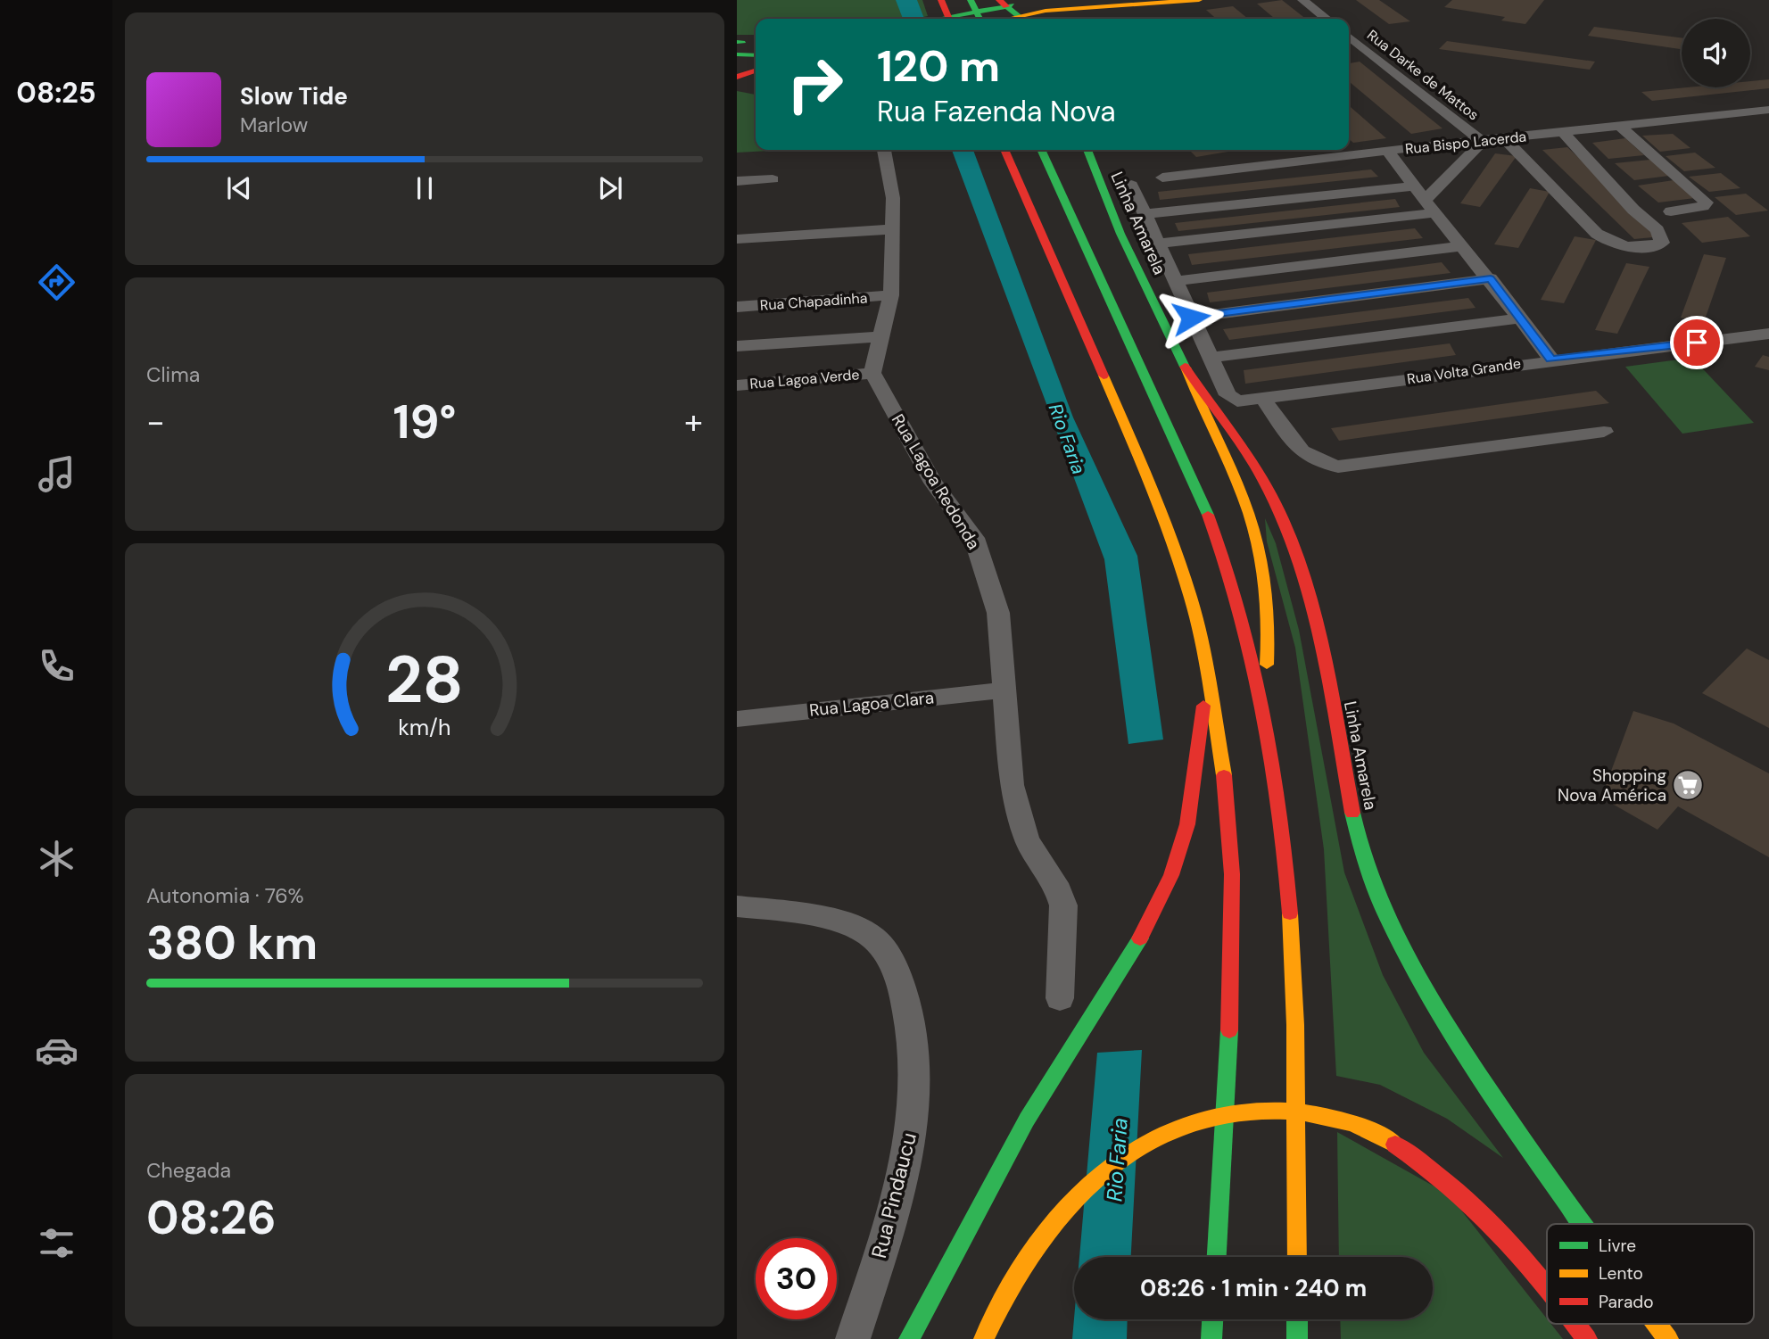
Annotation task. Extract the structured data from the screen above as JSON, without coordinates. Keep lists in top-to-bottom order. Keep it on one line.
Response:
{"streets":{"main road":["Linha Amarela"],"street":["Rua Darke de Mattos","Rua Bispo Lacerda","Rua Chapadinha","Rua Volta Grande","Rua Lagoa Verde","Rua Lagoa Redonda","Rua Lagoa Clara","Rua Pindaucu"]},"crossings":[["Rua Darke de Mattos","Rua Bispo Lacerda"],["Rua Lagoa Verde","Rua Lagoa Redonda"],["Rua Lagoa Redonda","Rua Lagoa Clara"]],"water":["Rio Faria"],"places":{"supermarket":["Shopping Nova América"]},"legend":["Livre","Lento","Parado"],"page":{"tabs":"08:25","turn":["120 m","Rua Fazenda Nova"],"song":["Slow Tide","Marlow"],"tile":["Clima",["Autonomia · 76%","380 km"],["Chegada","08:26"]],"heat":["−","19°","+"],"limit":"30","trip":"08:26 · 1 min · 240 m","gauge":["28","km/h"]}}
